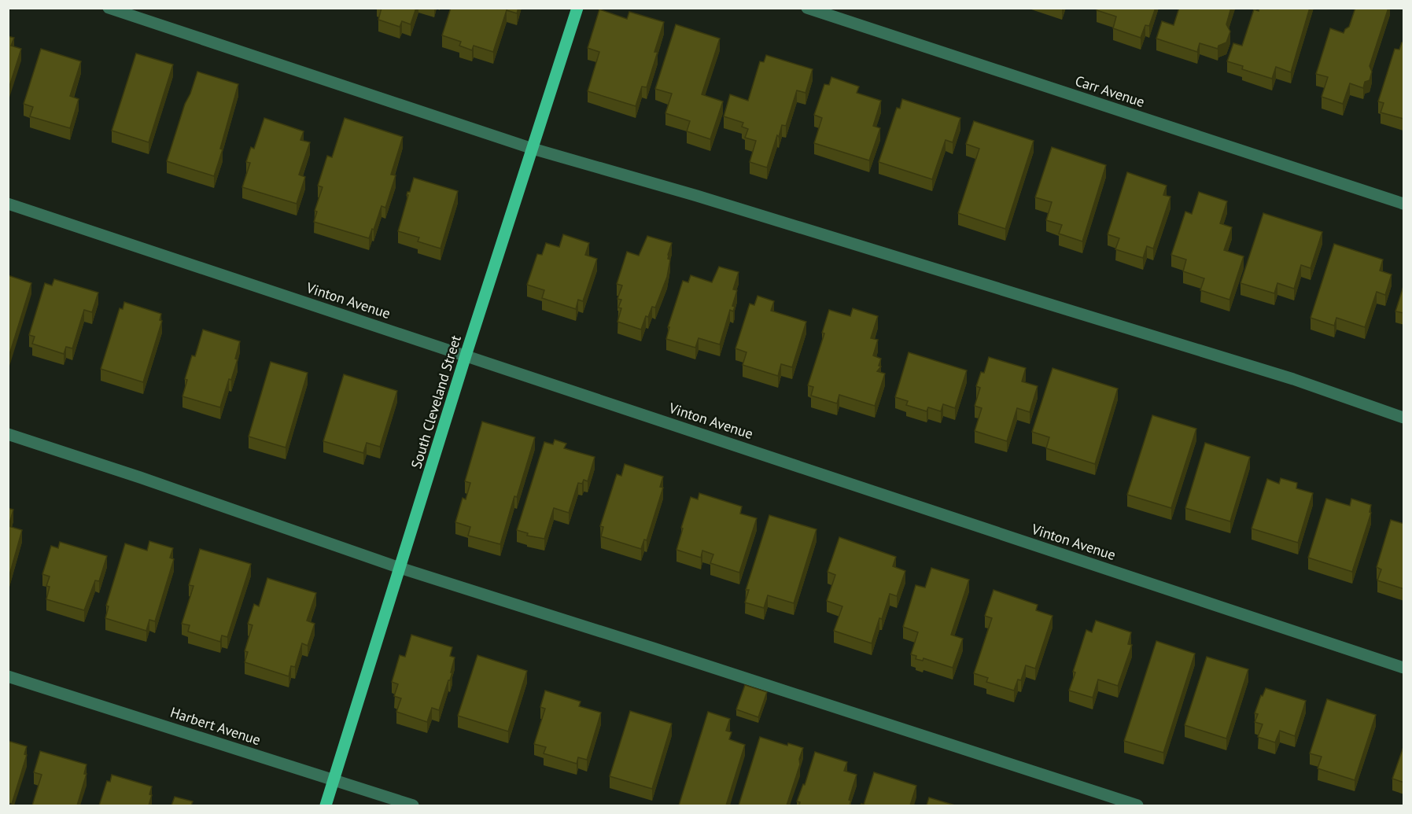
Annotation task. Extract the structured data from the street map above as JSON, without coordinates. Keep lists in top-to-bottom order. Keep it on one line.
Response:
{"streets":{"main road":["South Cleveland Street"],"street":["Carr Avenue","Vinton Avenue","Harbert Avenue"]},"crossings":[["Vinton Avenue","South Cleveland Street"],["South Cleveland Street","Harbert Avenue"]]}
